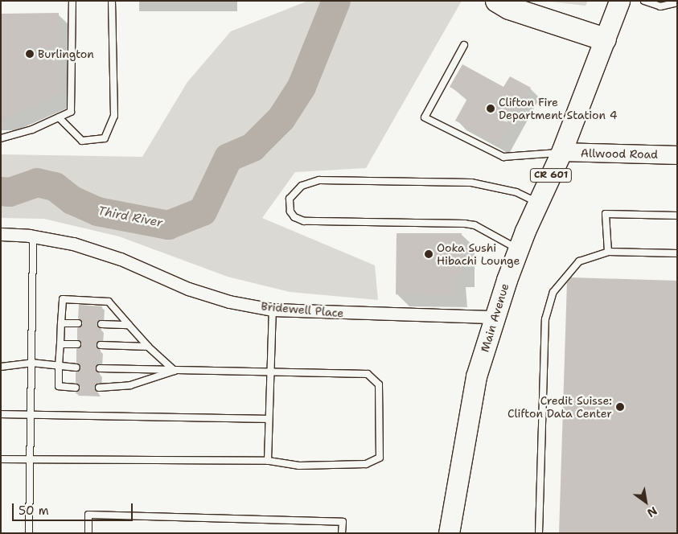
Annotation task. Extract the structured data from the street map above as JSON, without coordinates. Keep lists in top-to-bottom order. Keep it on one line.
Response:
{"streets":{"main road":["Allwood Road","CR 601","Main Avenue"],"street":["Bridewell Place"]},"crossings":[["Allwood Road","Main Avenue"],["Bridewell Place","Main Avenue"]],"water":["Third River"],"places":["Burlington","Clifton Fire Department Station 4","Ooka Sushi Hibachi Lounge","Credit Suisse: Clifton Data Center"],"scale_bar":"50 m","north":"bottom right"}
